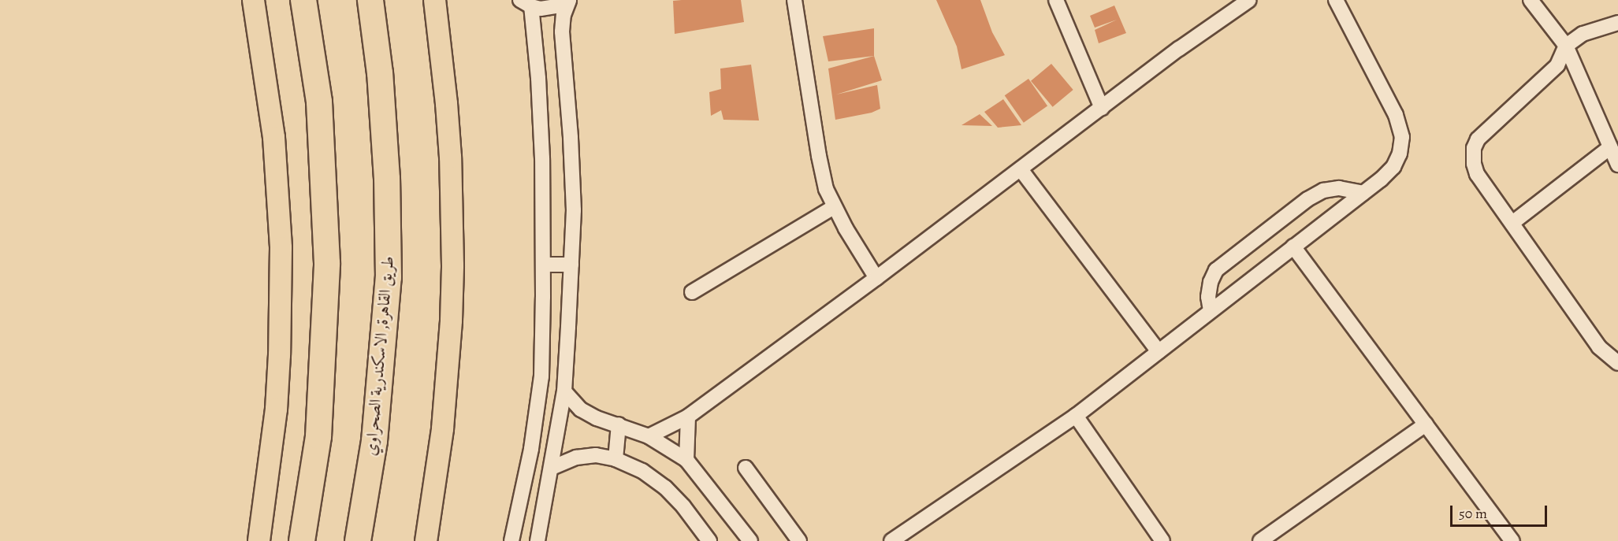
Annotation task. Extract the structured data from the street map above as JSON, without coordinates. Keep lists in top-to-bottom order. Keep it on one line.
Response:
{"streets":{"highway":["طريق القاهرة, الاسكندرية الصحراوي"]},"scale_bar":"50 m"}
